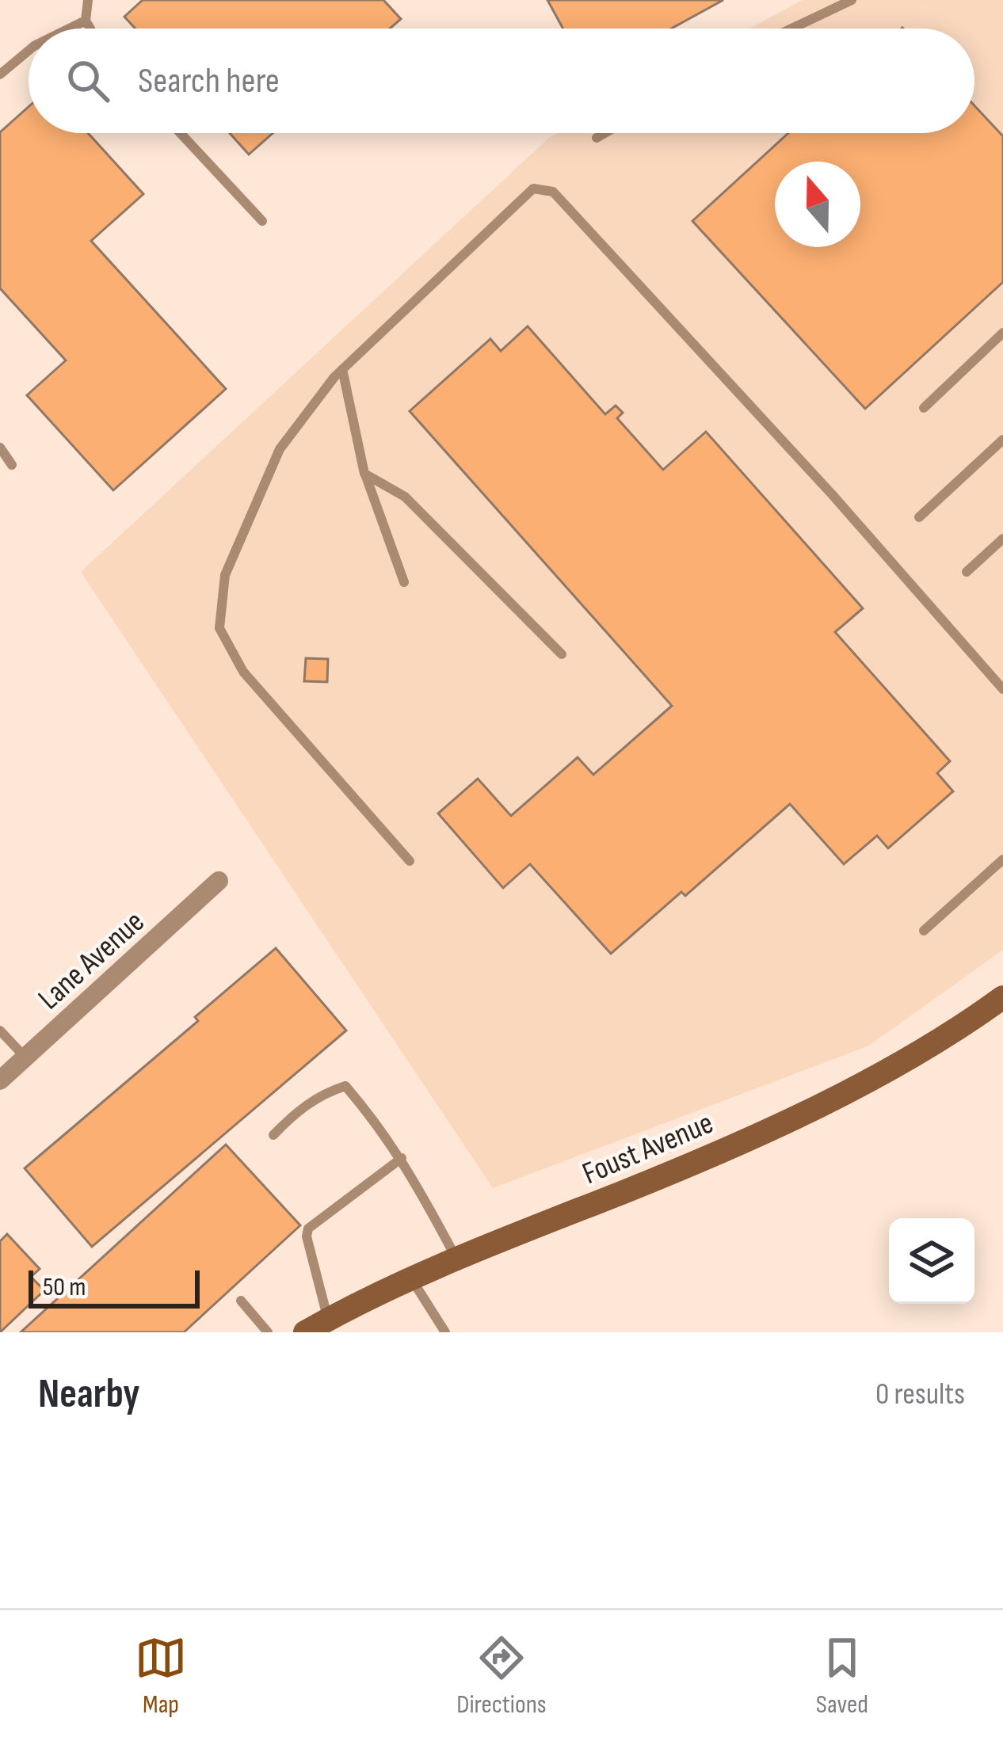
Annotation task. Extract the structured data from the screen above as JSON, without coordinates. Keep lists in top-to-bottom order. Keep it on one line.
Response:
{"streets":{"street":["Lane Avenue","Foust Avenue"]},"scale_bar":"50 m","north":"top","page":{"search":"Search here","scale":"50 m","heading":["Nearby","0 results"],"nav":["Map","Directions","Saved"]}}
